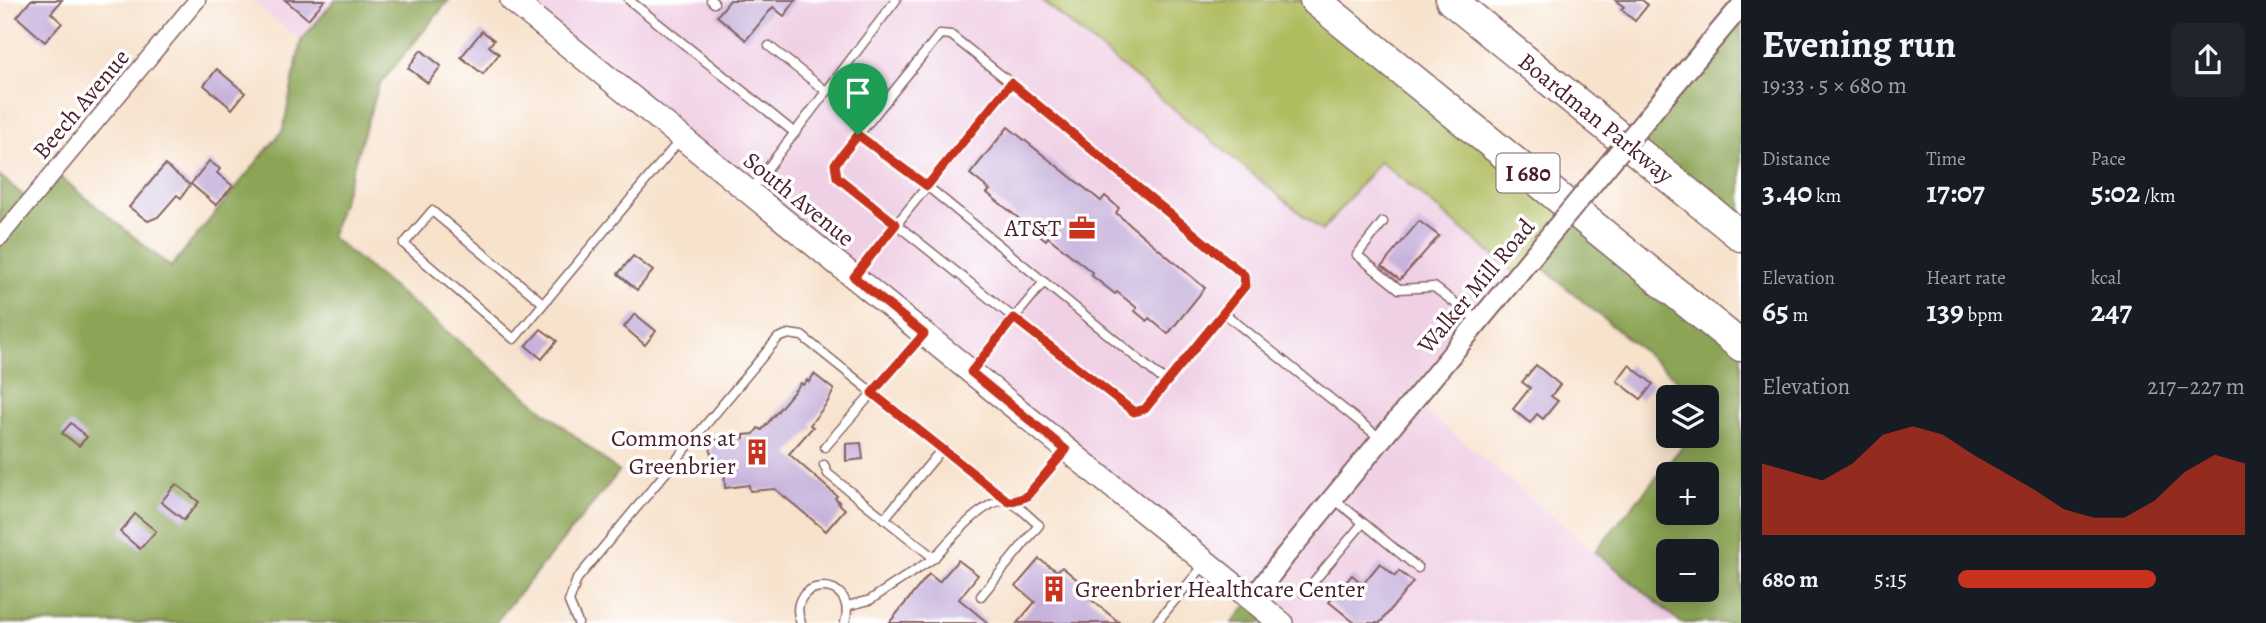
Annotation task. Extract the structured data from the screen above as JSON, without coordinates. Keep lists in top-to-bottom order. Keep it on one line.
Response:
{"streets":{"highway":["Boardman Parkway","I 680"],"main road":["South Avenue"],"street":["Beech Avenue","Walker Mill Road"]},"crossings":[["South Avenue","Walker Mill Road"]],"places":{"office":["AT&T"],"building":["Commons at Greenbrier","Greenbrier Healthcare Center"]},"page":{"heading":["Evening run","19:33 · 5 × 680 m"],"stats":[["Distance","3.40 km"],["Time","17:07"],["Pace","5:02 /km"],["Elevation","65 m"],["Heart rate","139 bpm"],["kcal","247"]],"chart":["Elevation","217–227 m"],"map_buttons":["+","−"],"list":[{"name":"680 m","note":"5:15"}]}}
